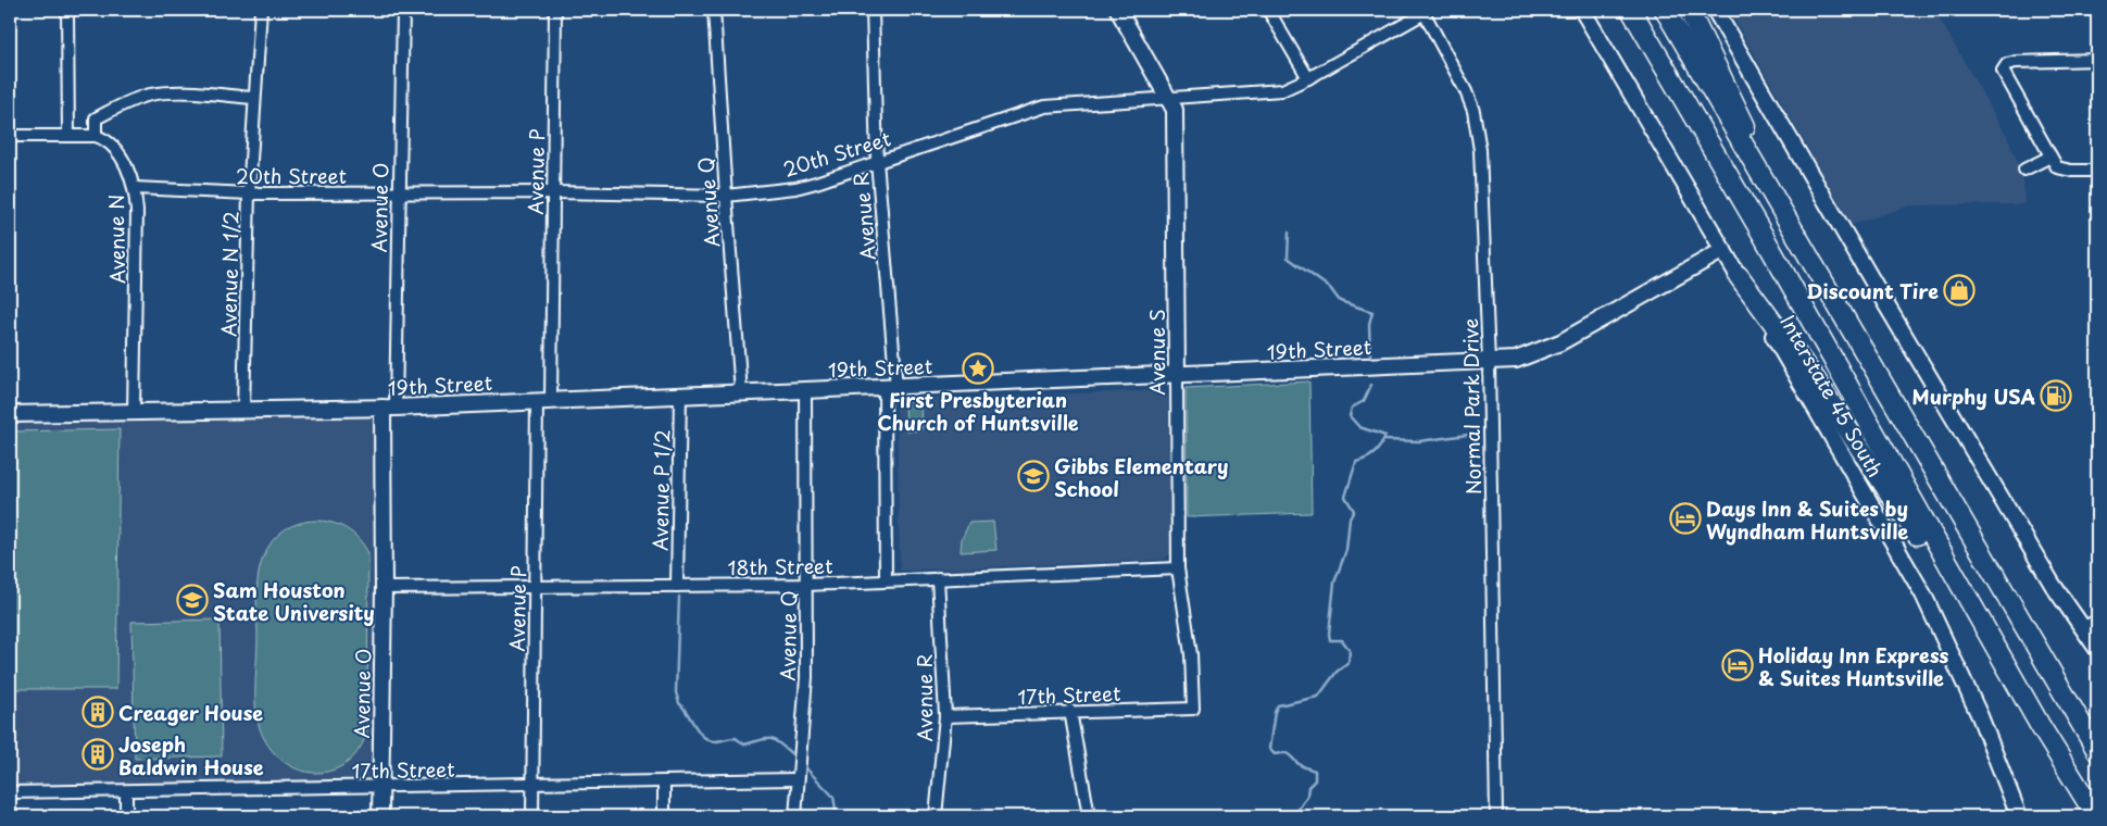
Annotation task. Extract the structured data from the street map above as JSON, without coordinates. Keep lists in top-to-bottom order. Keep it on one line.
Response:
{"streets":{"street":["20th Street","Avenue P","Avenue Q","Avenue O","Avenue R","Avenue N","Avenue N 1/2","19th Street","Avenue S","Interstate 45 South","Normal Park Drive","Avenue P 1/2","18th Street","17th Street"]},"crossings":[["20th Street","Avenue P"],["20th Street","Avenue Q"],["20th Street","Avenue O"],["20th Street","Avenue R"],["20th Street","Avenue N"],["20th Street","Avenue N 1/2"],["20th Street","Avenue S"],["20th Street","Normal Park Drive"],["Avenue P","19th Street"],["Avenue P","18th Street"],["Avenue P","17th Street"],["Avenue Q","19th Street"],["Avenue Q","18th Street"],["Avenue Q","17th Street"],["Avenue O","19th Street"],["Avenue O","18th Street"],["Avenue O","17th Street"],["Avenue R","19th Street"],["Avenue R","18th Street"],["Avenue R","17th Street"],["Avenue N","19th Street"],["Avenue N 1/2","19th Street"],["19th Street","Avenue S"],["19th Street","Interstate 45 South"],["19th Street","Normal Park Drive"],["19th Street","Avenue P 1/2"],["Avenue S","18th Street"],["Avenue S","17th Street"],["Avenue P 1/2","18th Street"]],"places":{"shop":["Discount Tire"],"place":["First Presbyterian Church of Huntsville"],"fuel station":["Murphy USA"],"school or university":["Gibbs Elementary School","Sam Houston State University"],"hotel":["Days Inn & Suites by Wyndham Huntsville","Holiday Inn Express & Suites Huntsville"],"building":["Creager House","Joseph Baldwin House"]}}
